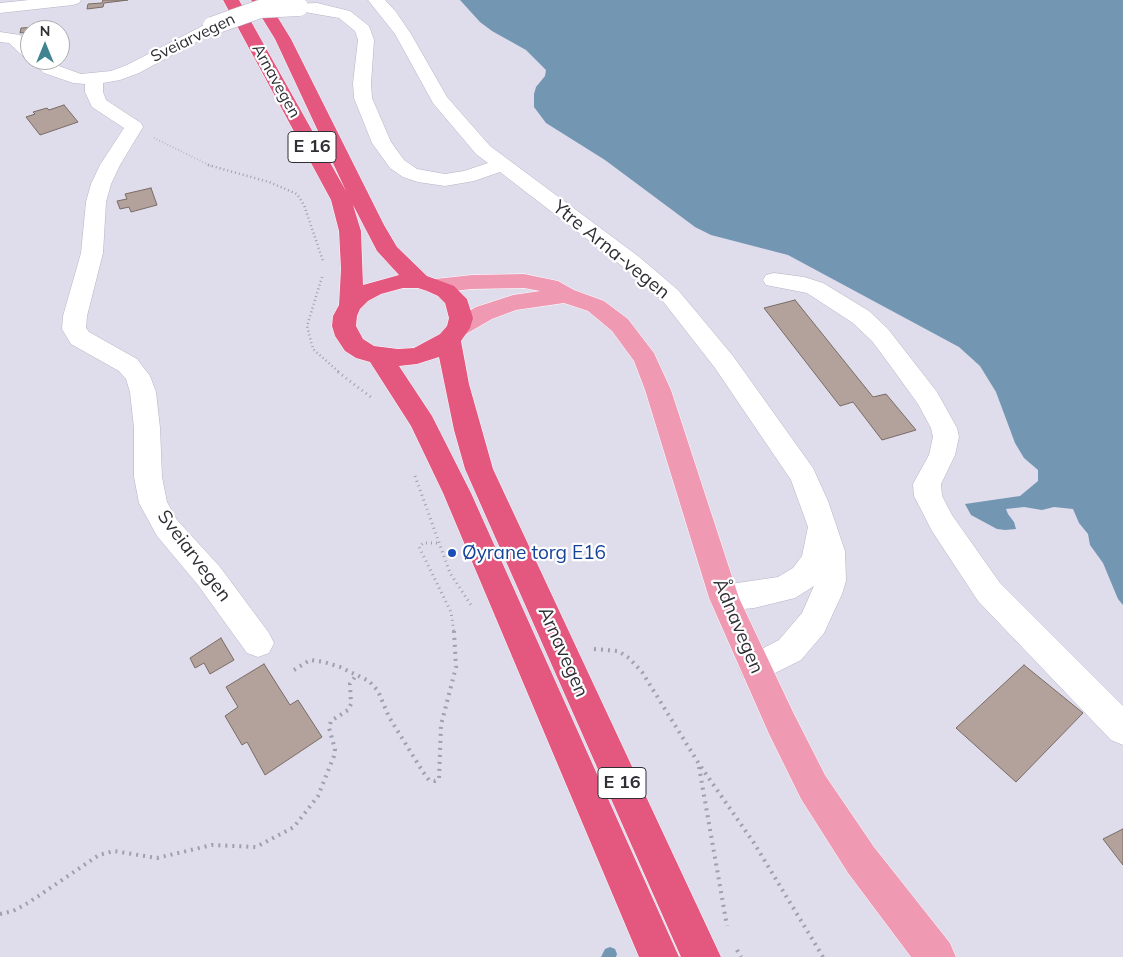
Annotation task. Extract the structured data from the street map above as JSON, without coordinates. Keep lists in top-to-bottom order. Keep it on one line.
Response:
{"streets":{"highway":["Arnavegen","E 16"],"main road":["Ådnavegen"],"street":["Sveiarvegen","Ytre Arna-vegen"]},"crossings":[["Sveiarvegen","Ytre Arna-vegen"],["Arnavegen","E 16"],["Arnavegen","Ådnavegen"],["E 16","Ådnavegen"],["Ytre Arna-vegen","Ådnavegen"]],"places":["Øyrane torg E16"],"north":"top"}
